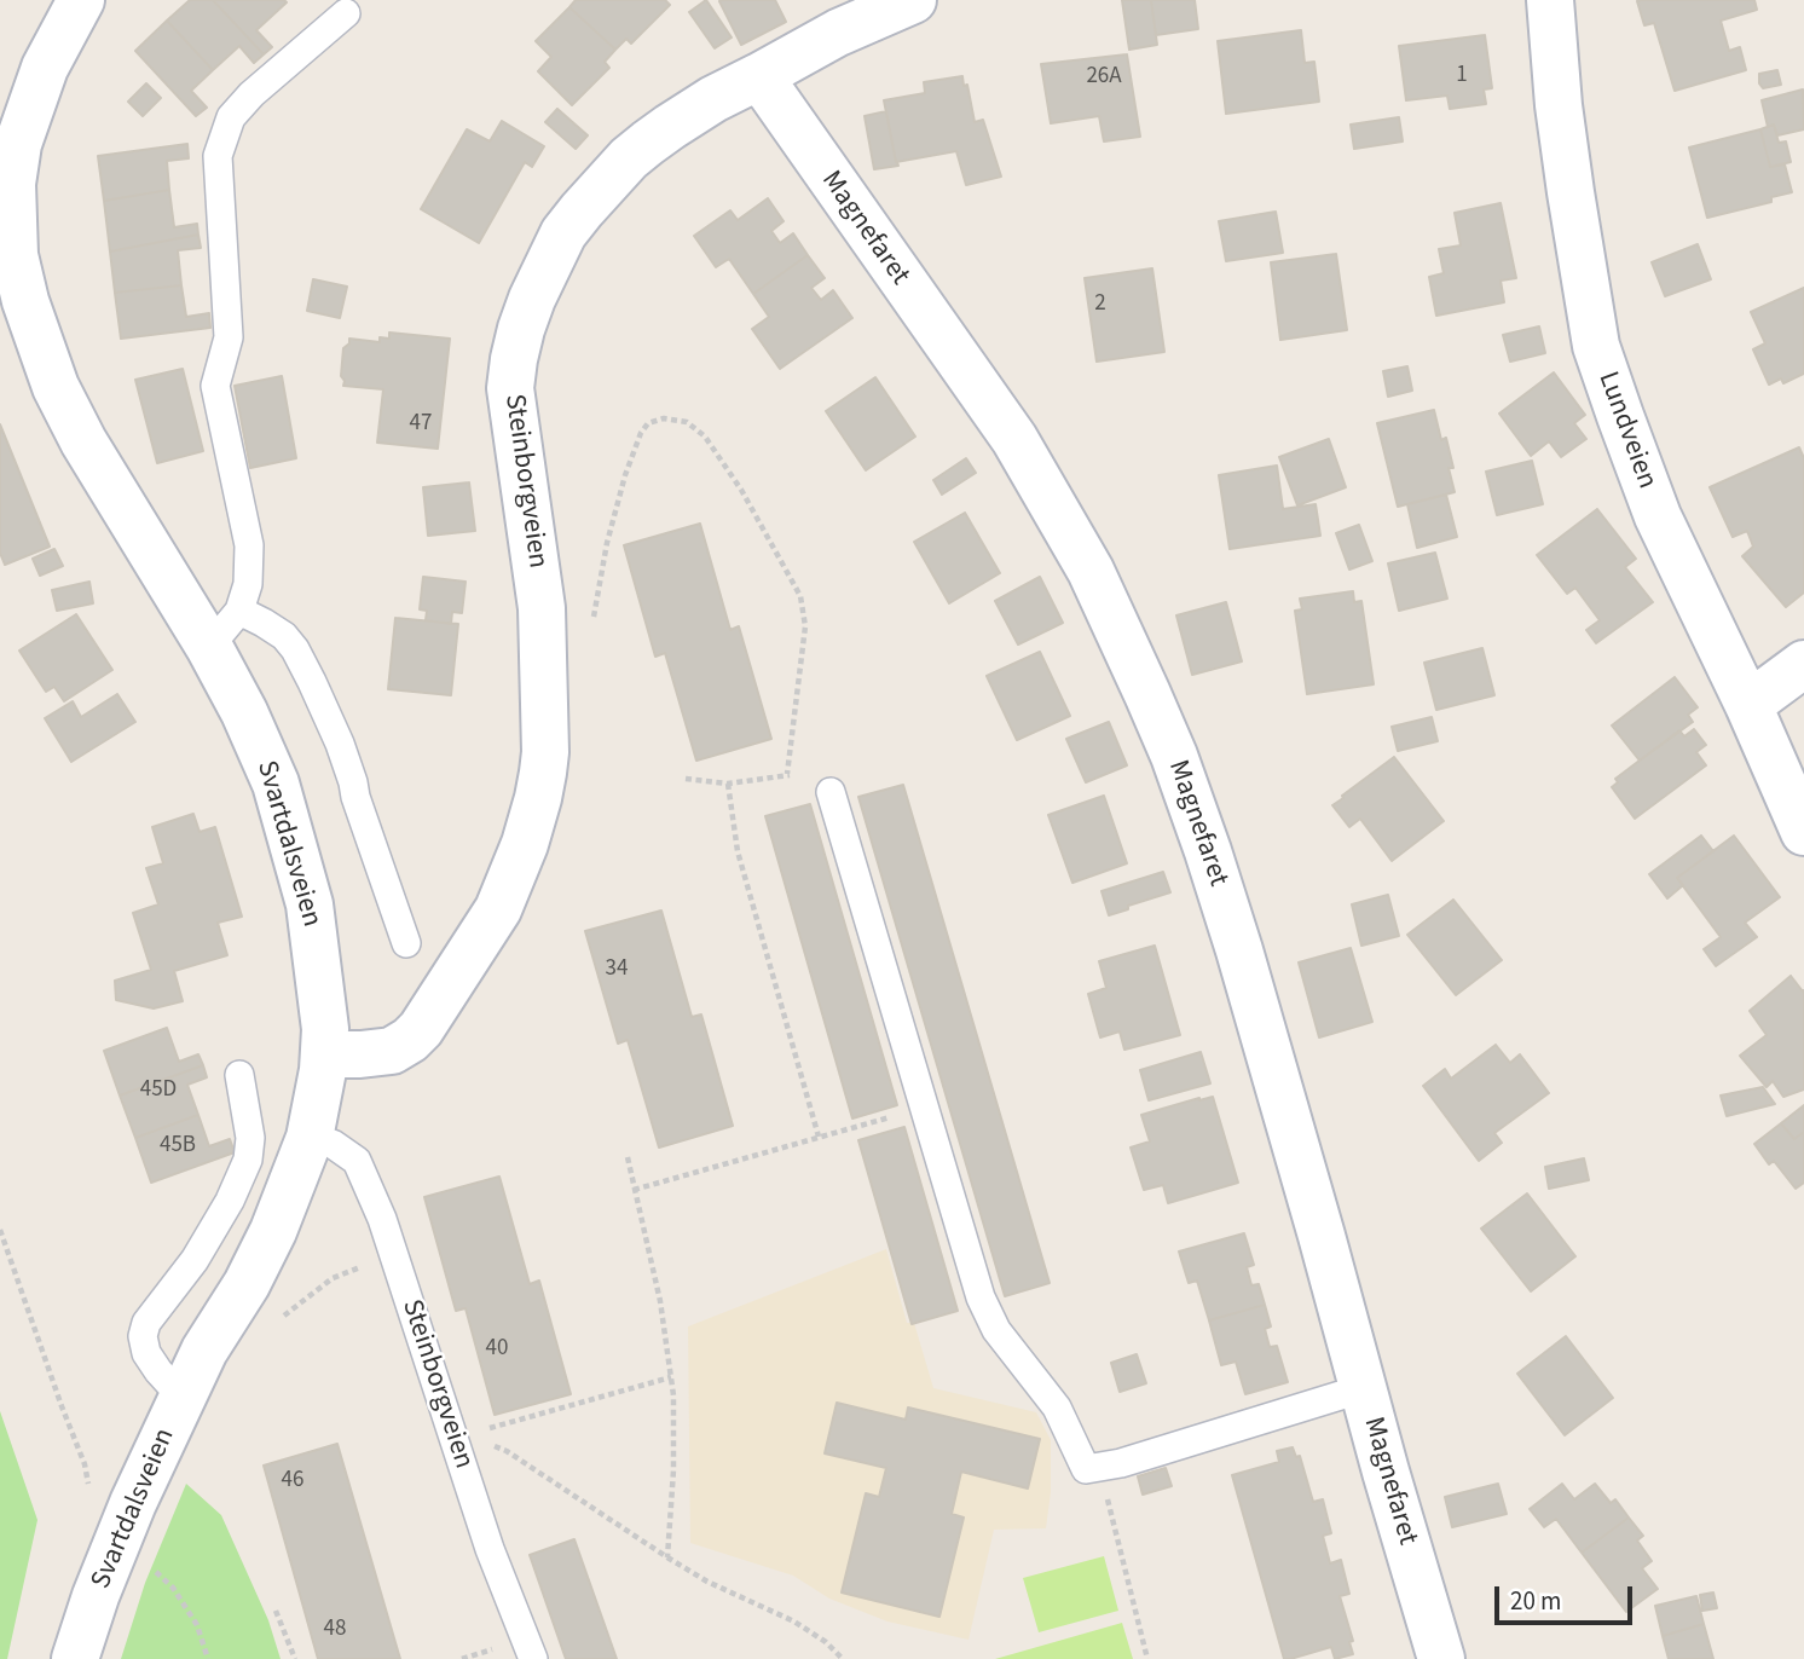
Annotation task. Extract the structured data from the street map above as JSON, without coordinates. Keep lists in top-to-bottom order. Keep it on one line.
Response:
{"streets":{"street":["Magnefaret","Lundveien","Steinborgveien","Svartdalsveien"]},"crossings":[["Magnefaret","Steinborgveien"],["Steinborgveien","Svartdalsveien"]],"house_numbers":["1","26A","2","47","34","45D","45B","40","46","48"],"scale_bar":"20 m"}
